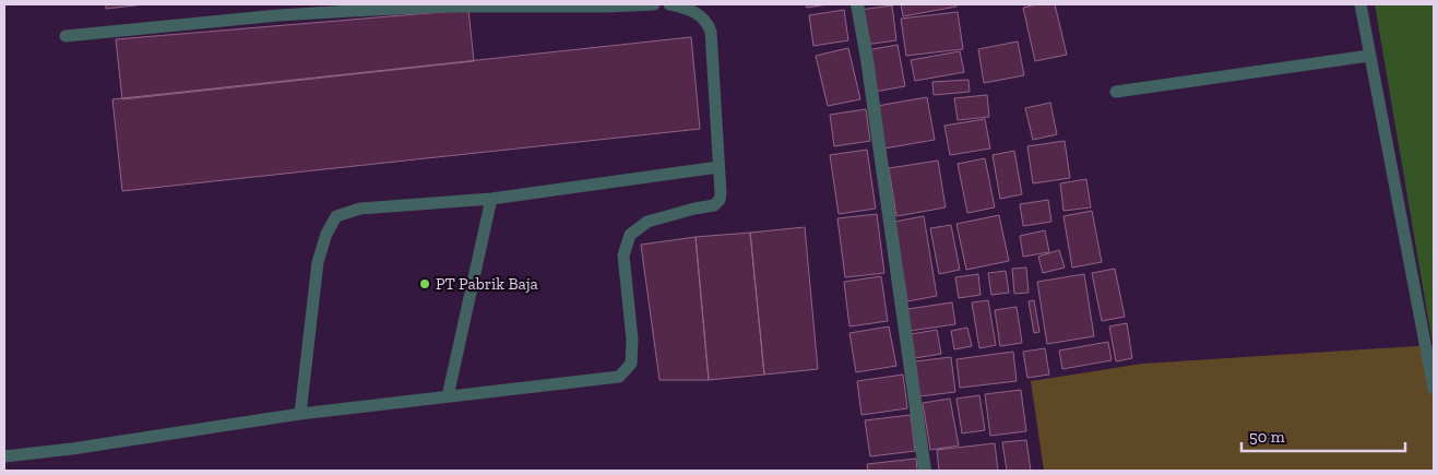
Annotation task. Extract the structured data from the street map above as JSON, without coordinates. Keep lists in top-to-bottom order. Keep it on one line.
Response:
{"places":["PT Pabrik Baja"],"scale_bar":"50 m"}
